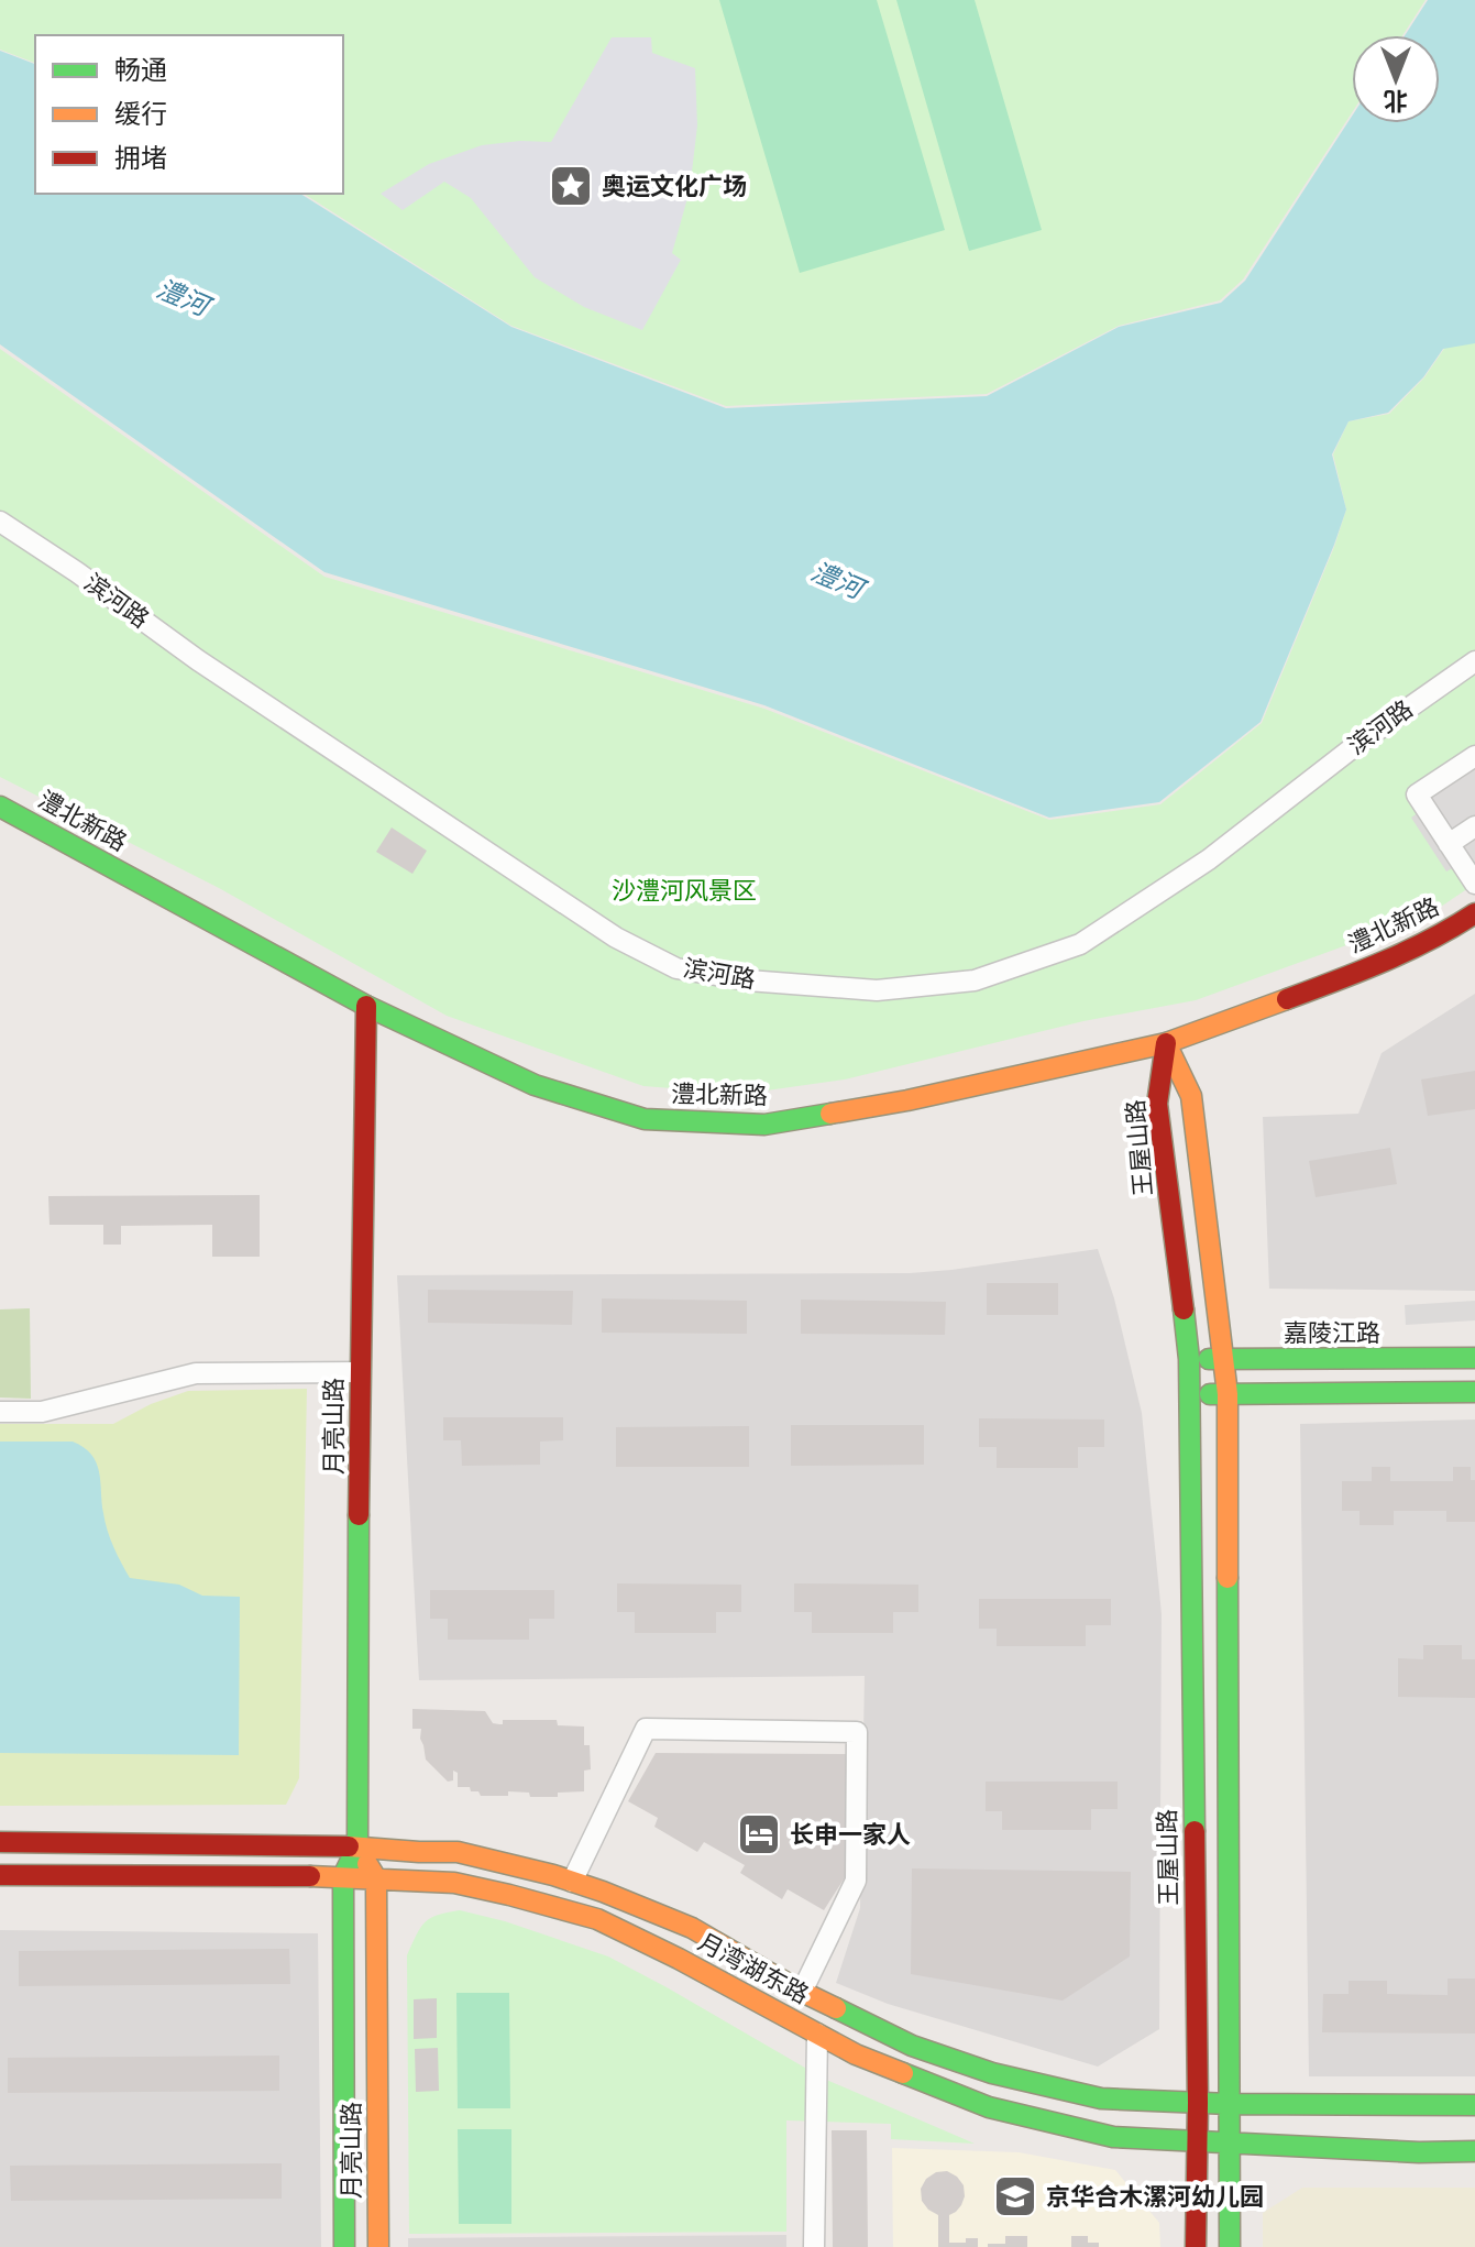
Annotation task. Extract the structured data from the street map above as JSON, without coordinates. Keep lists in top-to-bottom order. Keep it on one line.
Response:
{"streets":{"street":["滨河路","澧北新路","王屋山路","嘉陵江路","月亮山路","月湾湖东路"]},"crossings":[["澧北新路","王屋山路"],["澧北新路","月亮山路"],["王屋山路","嘉陵江路"],["王屋山路","月湾湖东路"],["月亮山路","月湾湖东路"]],"water":["澧河"],"parks":["沙澧河风景区"],"places":{"place":["奥运文化广场"],"hotel":["长申一家人"],"school or university":["京华合木漯河幼儿园"]},"legend":["畅通","缓行","拥堵"],"north":"bottom"}
